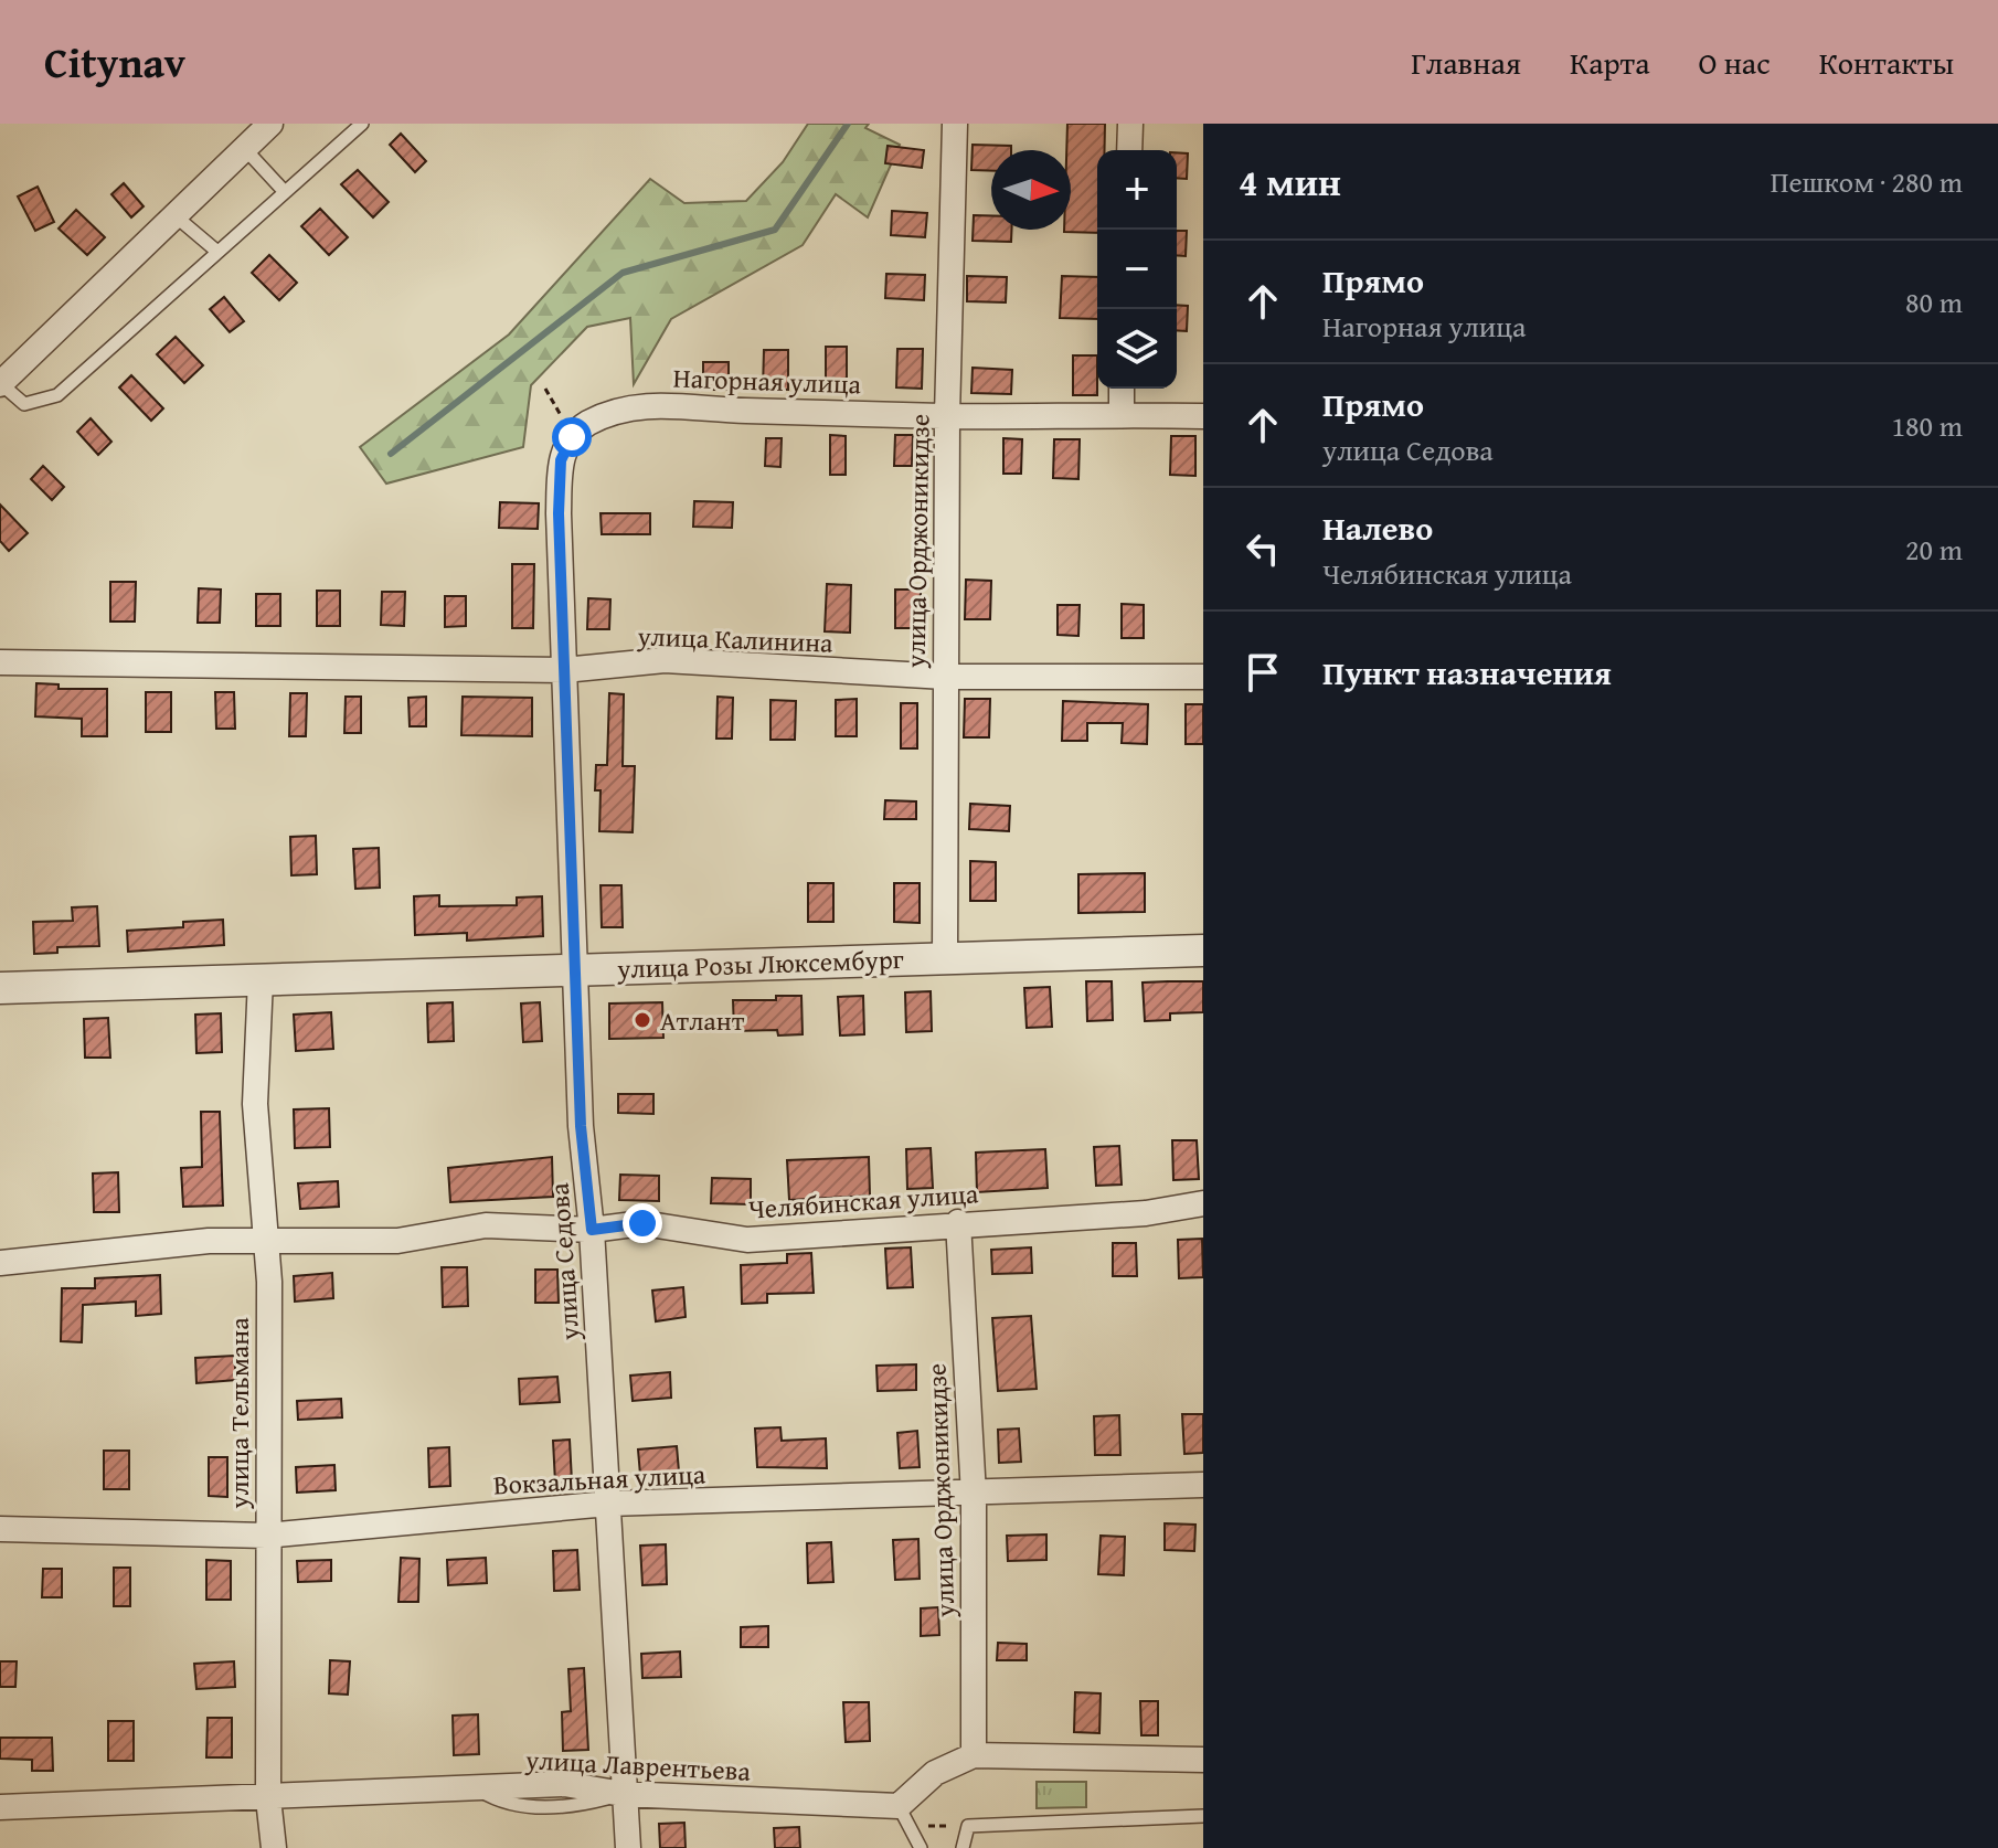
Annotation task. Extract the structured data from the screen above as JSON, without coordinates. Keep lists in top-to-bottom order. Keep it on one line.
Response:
{"streets":{"street":["Нагорная улица","улица Орджоникидзе","улица Калинина","улица Розы Люксембург","Челябинская улица","улица Седова","улица Тельмана","Вокзальная улица","улица Лаврентьева"]},"crossings":[["Нагорная улица","улица Орджоникидзе"],["улица Орджоникидзе","улица Калинина"],["улица Орджоникидзе","улица Розы Люксембург"],["улица Орджоникидзе","Челябинская улица"],["улица Орджоникидзе","Вокзальная улица"],["улица Калинина","улица Седова"],["улица Розы Люксембург","улица Седова"],["улица Розы Люксембург","улица Тельмана"],["Челябинская улица","улица Седова"],["Челябинская улица","улица Тельмана"],["улица Седова","Вокзальная улица"],["улица Седова","улица Лаврентьева"],["улица Тельмана","Вокзальная улица"],["улица Тельмана","улица Лаврентьева"]],"places":["Атлант"],"north":"right","page":{"header":"Citynav","nav":["Главная","Карта","О нас","Контакты"],"heading":["4 мин","Пешком · 280 m"],"map_buttons":["+","−"],"list":[["Прямо","Нагорная улица","80 m"],["Прямо","улица Седова","180 m"],["Налево","Челябинская улица","20 m"],"Пункт назначения"]}}
